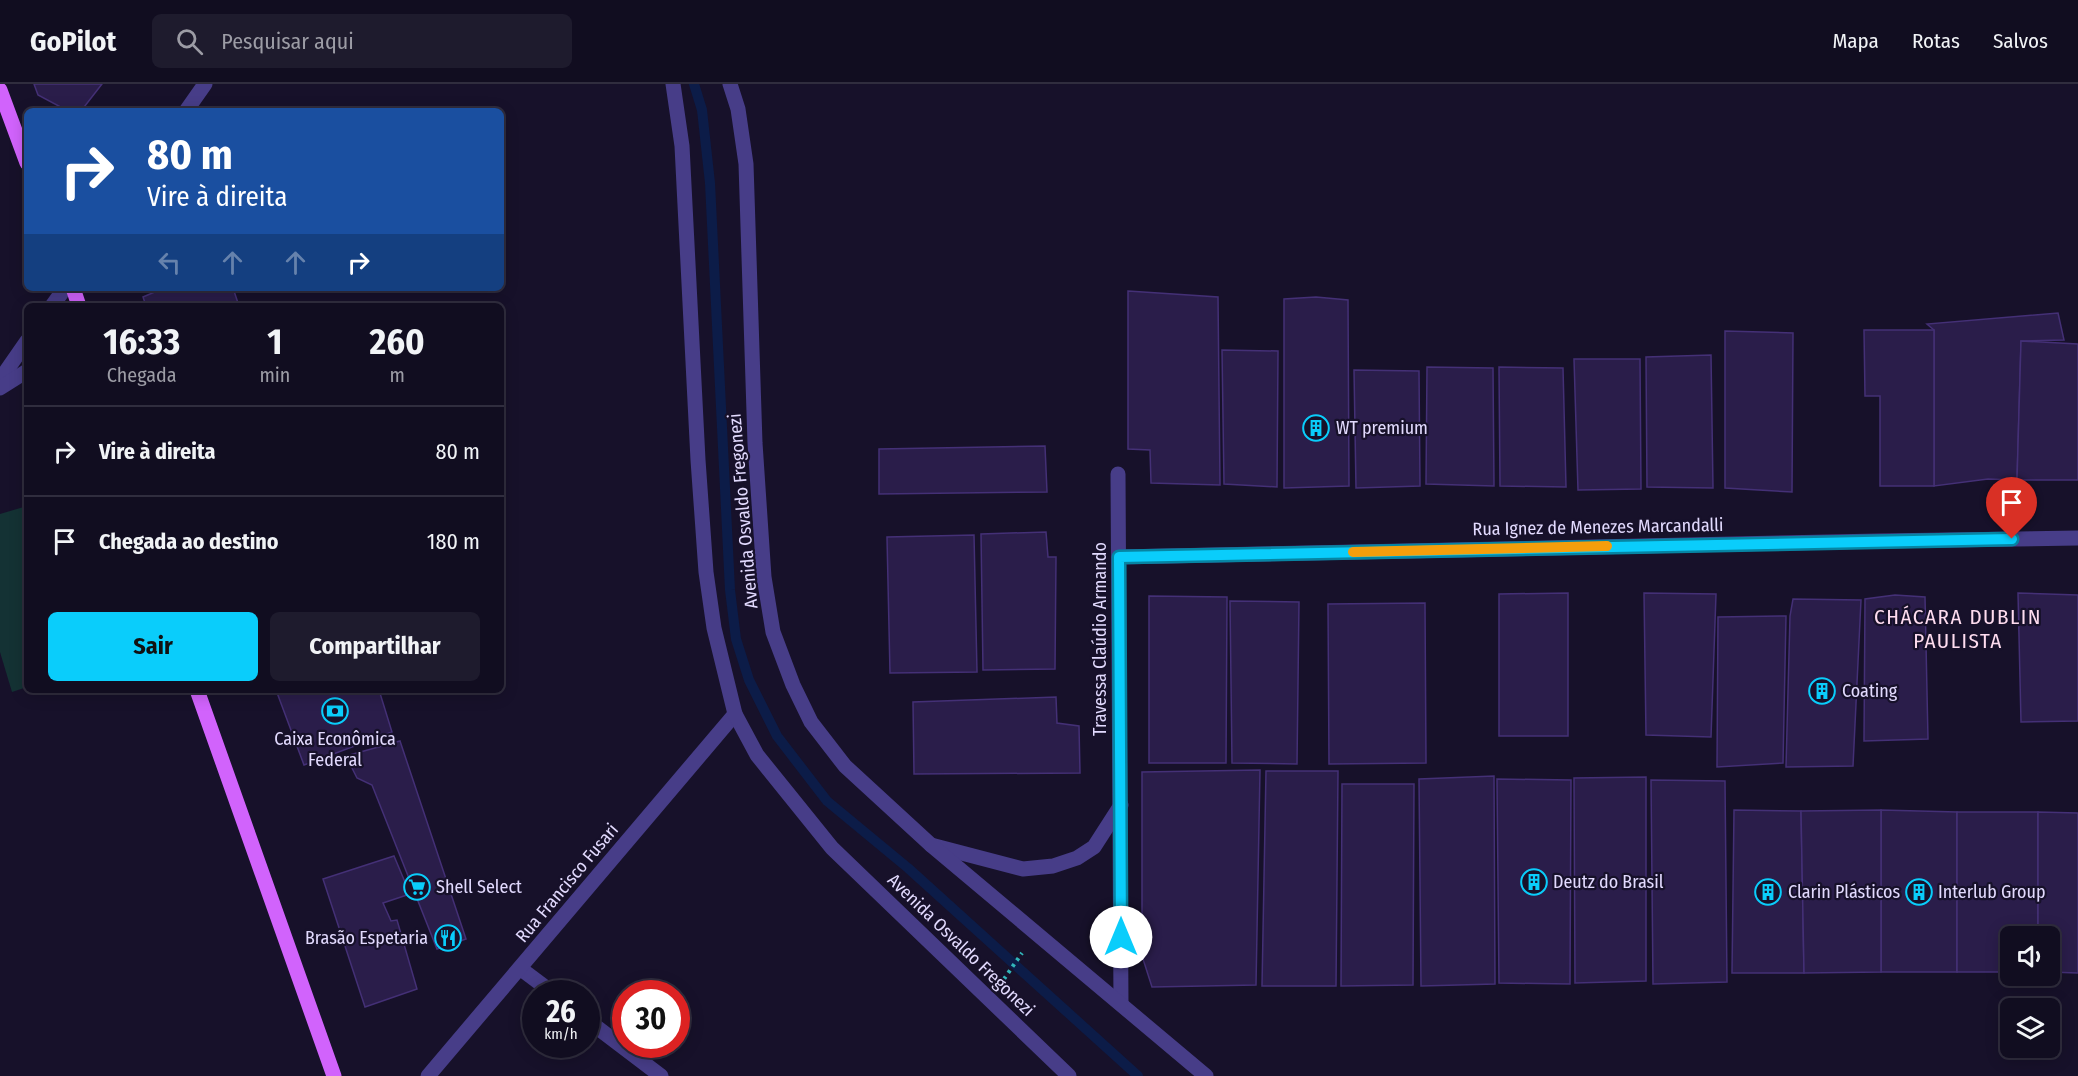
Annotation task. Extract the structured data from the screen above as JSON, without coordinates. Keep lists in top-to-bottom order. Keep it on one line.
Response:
{"streets":{"street":["Avenida Osvaldo Fregonezi","Rua Ignez de Menezes Marcandalli","Travessa Claúdio Armando","Rua Francisco Fusari"]},"crossings":[["Avenida Osvaldo Fregonezi","Travessa Claúdio Armando"],["Avenida Osvaldo Fregonezi","Rua Francisco Fusari"],["Rua Ignez de Menezes Marcandalli","Travessa Claúdio Armando"]],"districts":["CHÁCARA DUBLIN PAULISTA"],"places":{"building":["WT premium","Coating","Deutz do Brasil","Clarin Plásticos","Interlub Group"],"bank":["Caixa Econômica Federal"],"supermarket":["Shell Select"],"restaurant":["Brasão Espetaria"]},"page":{"header":"GoPilot","search":"Pesquisar aqui","nav":["Mapa","Rotas","Salvos"],"turn":["80 m","Vire à direita"],"eta":["16:33","Chegada","1","min","260","m"],"list":[{"name":"Vire à direita","value":"80 m"},{"name":"Chegada ao destino","value":"180 m"}],"buttons":["Sair","Compartilhar"],"speed":"26 km/h","limit":"30"}}
